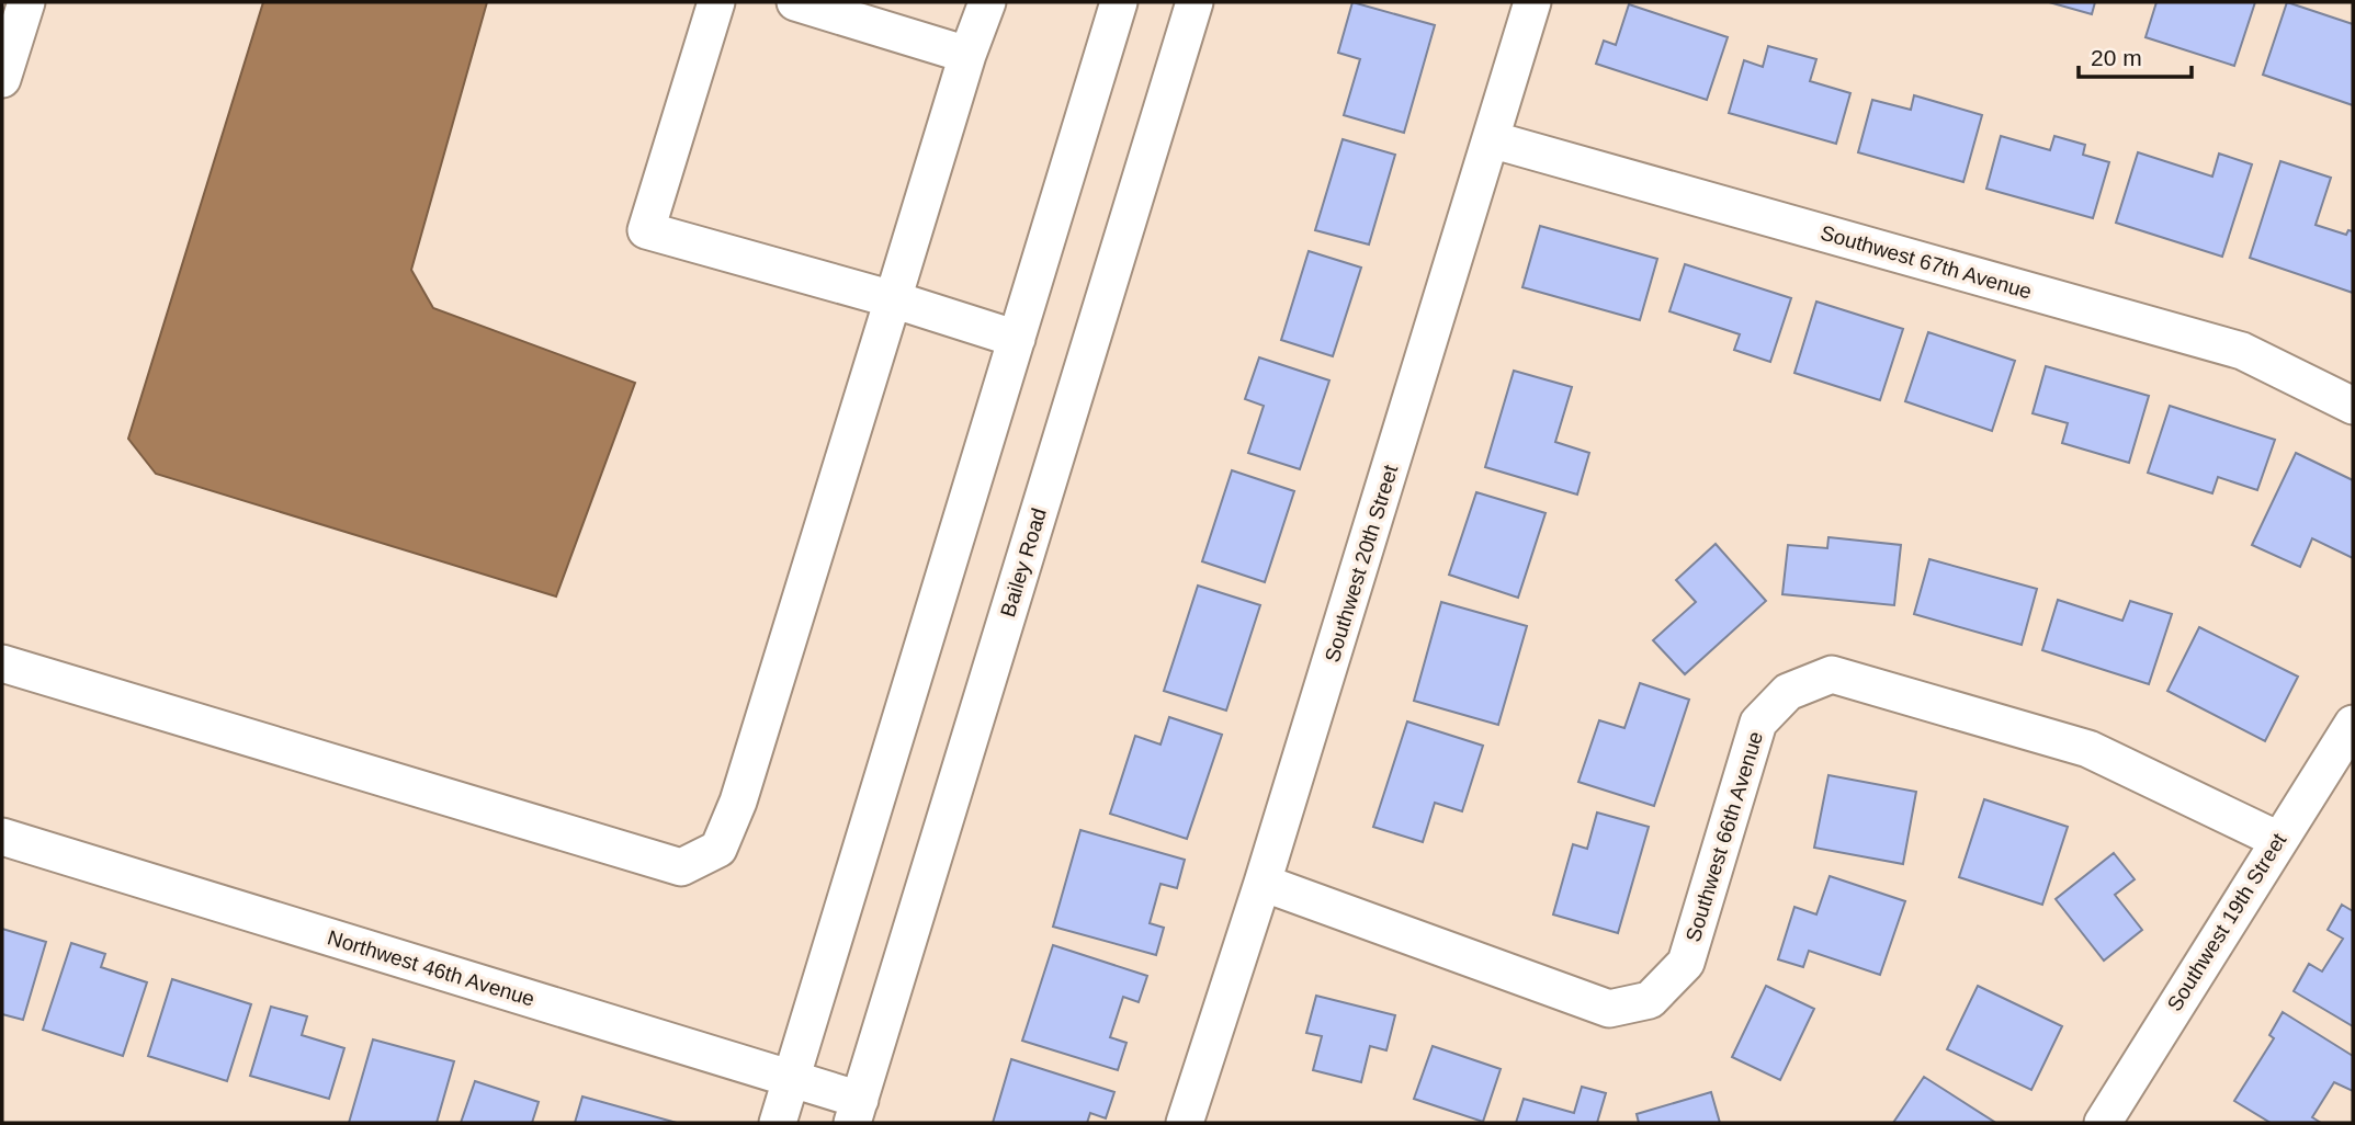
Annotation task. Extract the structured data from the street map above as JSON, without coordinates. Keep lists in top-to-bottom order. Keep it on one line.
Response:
{"streets":{"street":["Southwest 67th Avenue","Bailey Road","Southwest 20th Street","Southwest 66th Avenue","Southwest 19th Street","Northwest 46th Avenue"]},"crossings":[["Southwest 67th Avenue","Southwest 20th Street"],["Bailey Road","Northwest 46th Avenue"],["Southwest 20th Street","Southwest 66th Avenue"],["Southwest 66th Avenue","Southwest 19th Street"]],"scale_bar":"20 m"}
